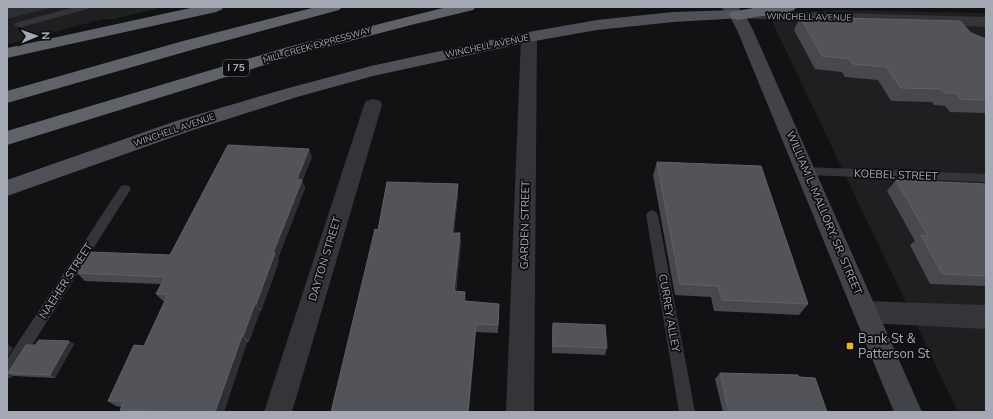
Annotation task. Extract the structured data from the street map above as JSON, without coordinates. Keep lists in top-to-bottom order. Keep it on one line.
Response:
{"streets":{"highway":["MILL CREEK EXPRESSWAY","I 75"],"main road":["WINCHELL AVENUE"],"street":["WILLIAM L. MALLORY, SR. STREET","GARDEN STREET","DAYTON STREET"],"lane":["KOEBEL STREET","NAEHER STREET","CURREY ALLEY"]},"crossings":[["WINCHELL AVENUE","WILLIAM L. MALLORY, SR. STREET"],["WINCHELL AVENUE","GARDEN STREET"],["KOEBEL STREET","WILLIAM L. MALLORY, SR. STREET"]],"places":{"transit":["Bank St & Patterson St"]},"north":"right"}
